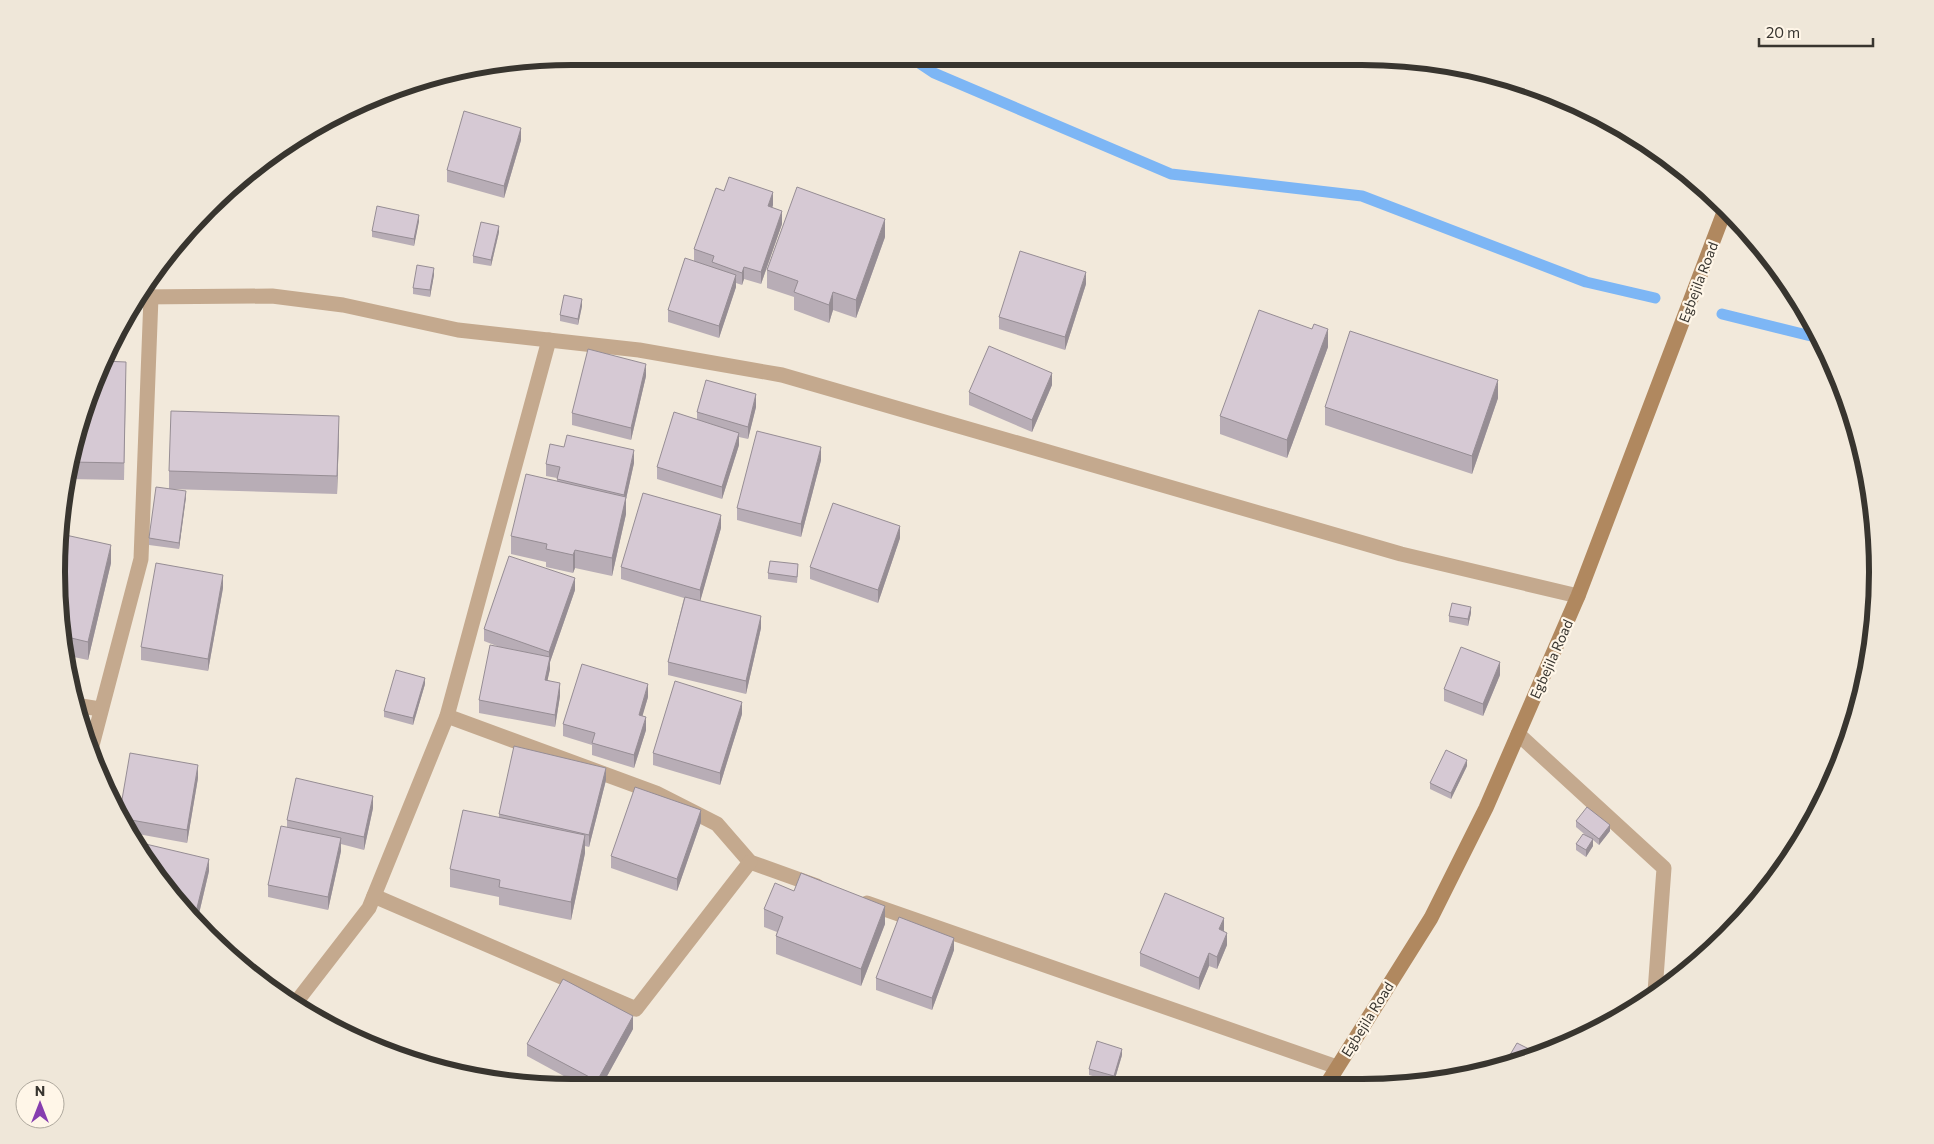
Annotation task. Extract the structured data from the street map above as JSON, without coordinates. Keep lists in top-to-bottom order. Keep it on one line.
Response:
{"streets":{"street":["Egbejila Road"]},"scale_bar":"20 m","north":"top"}
